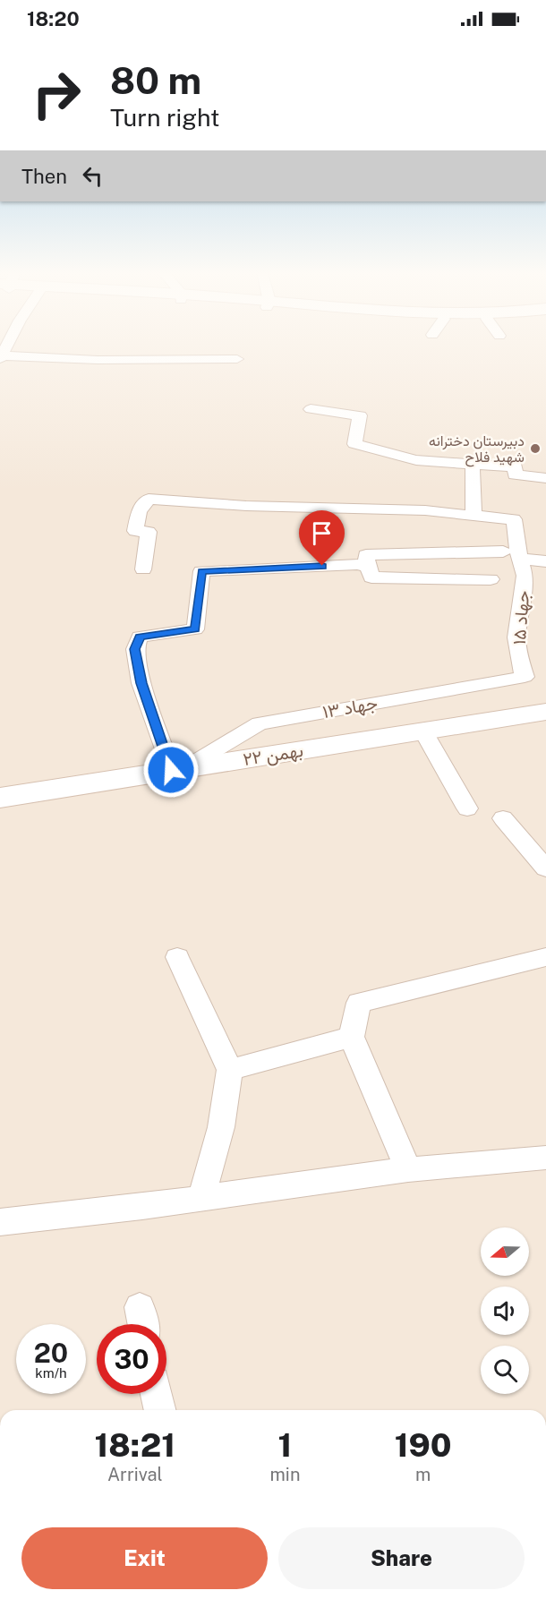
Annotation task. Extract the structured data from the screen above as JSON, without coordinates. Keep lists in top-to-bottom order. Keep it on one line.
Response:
{"streets":{"main road":["۲۲ بهمن"],"street":["جهاد ۱۵","جهاد ۱۳"]},"crossings":[["جهاد ۱۵","جهاد ۱۳"],["جهاد ۱۳","۲۲ بهمن"]],"places":["دبیرستان دخترانه شهید فلاح"],"north":"left","page":{"status":"18:20","turn":["80 m","Turn right"],"then":"Then","speed":"20 km/h","limit":"30","eta":["18:21","Arrival","1","min","190","m"],"buttons":["Exit","Share"]}}
